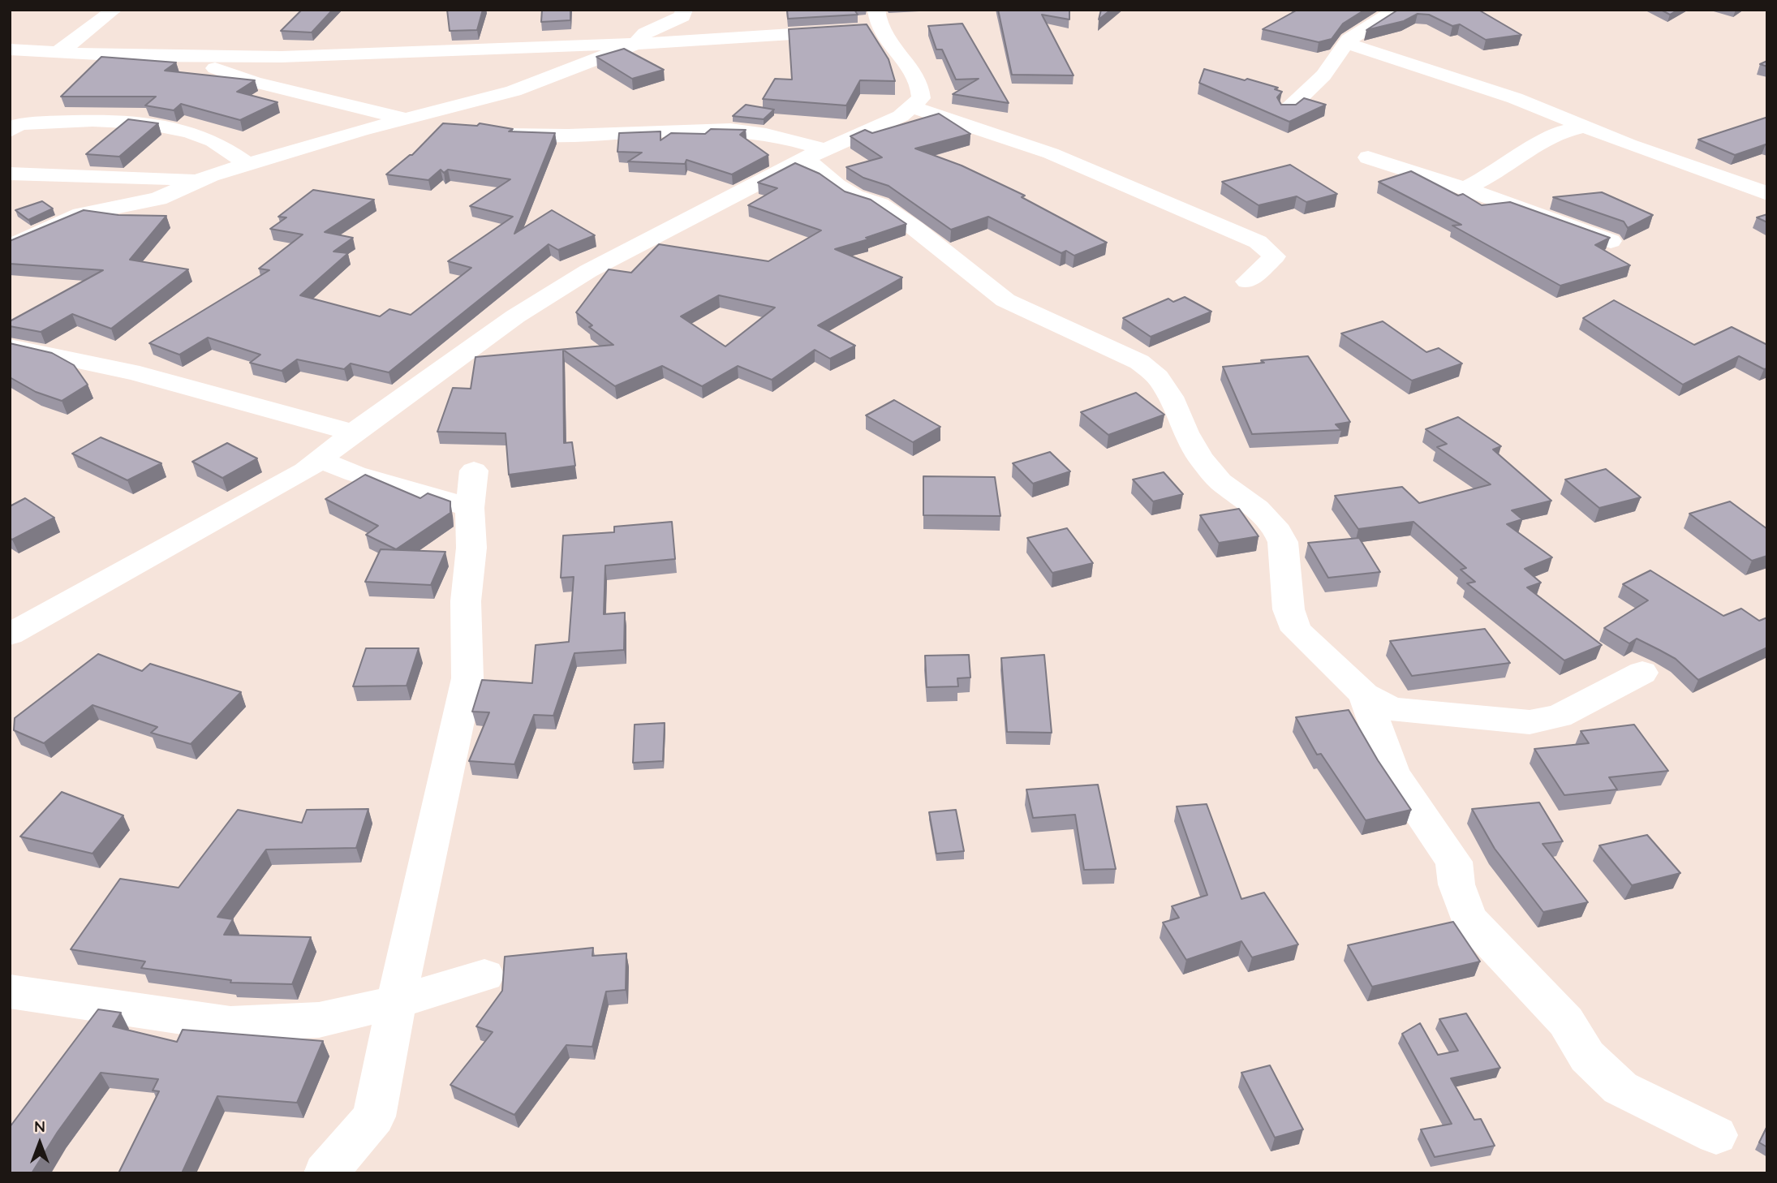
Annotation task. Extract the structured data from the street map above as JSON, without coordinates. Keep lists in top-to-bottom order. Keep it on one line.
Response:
{"north":"top"}
